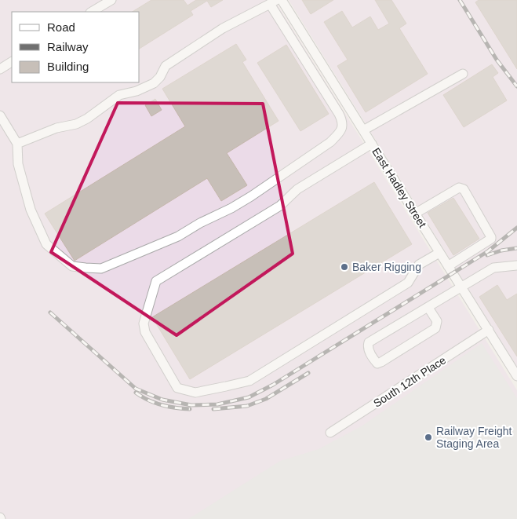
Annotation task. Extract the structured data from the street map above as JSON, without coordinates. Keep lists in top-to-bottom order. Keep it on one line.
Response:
{"streets":{"street":["East Hadley Street","South 12th Place"]},"crossings":[["East Hadley Street","South 12th Place"]],"places":["Baker Rigging","Railway Freight Staging Area"],"legend":["Road","Railway","Building"]}
